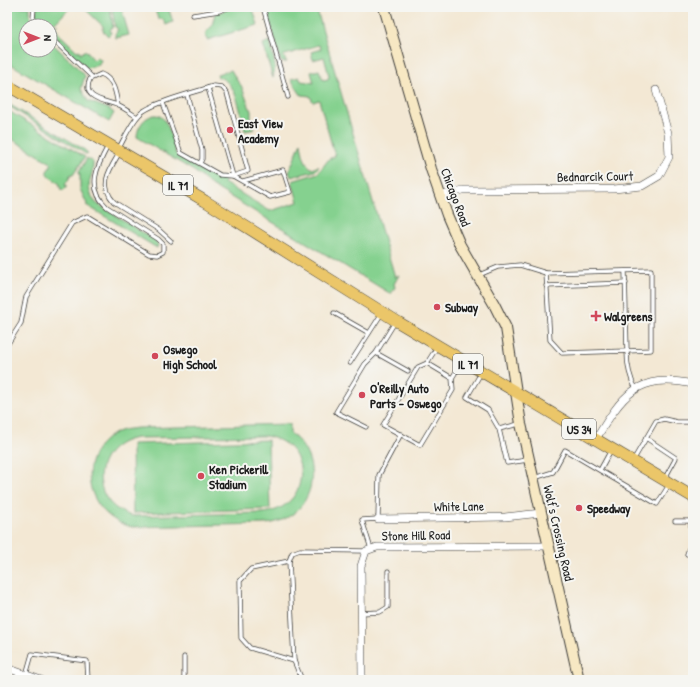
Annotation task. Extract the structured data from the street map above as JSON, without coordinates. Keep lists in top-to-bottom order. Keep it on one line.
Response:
{"streets":{"main road":["IL 71","Chicago Road","US 34","Wolf's Crossing Road"],"street":["Bednarcik Court","White Lane","Stone Hill Road"]},"crossings":[["Bednarcik Court","Chicago Road"],["IL 71","Chicago Road"],["IL 71","US 34"],["IL 71","Wolf's Crossing Road"],["Chicago Road","US 34"],["Chicago Road","Wolf's Crossing Road"],["US 34","Wolf's Crossing Road"],["White Lane","Wolf's Crossing Road"],["Wolf's Crossing Road","Stone Hill Road"]],"places":{"other":["East View Academy","Subway","Oswego High School","O'Reilly Auto Parts - Oswego","Ken Pickerill Stadium","Speedway"],"health":["Walgreens"]},"north":"right"}
